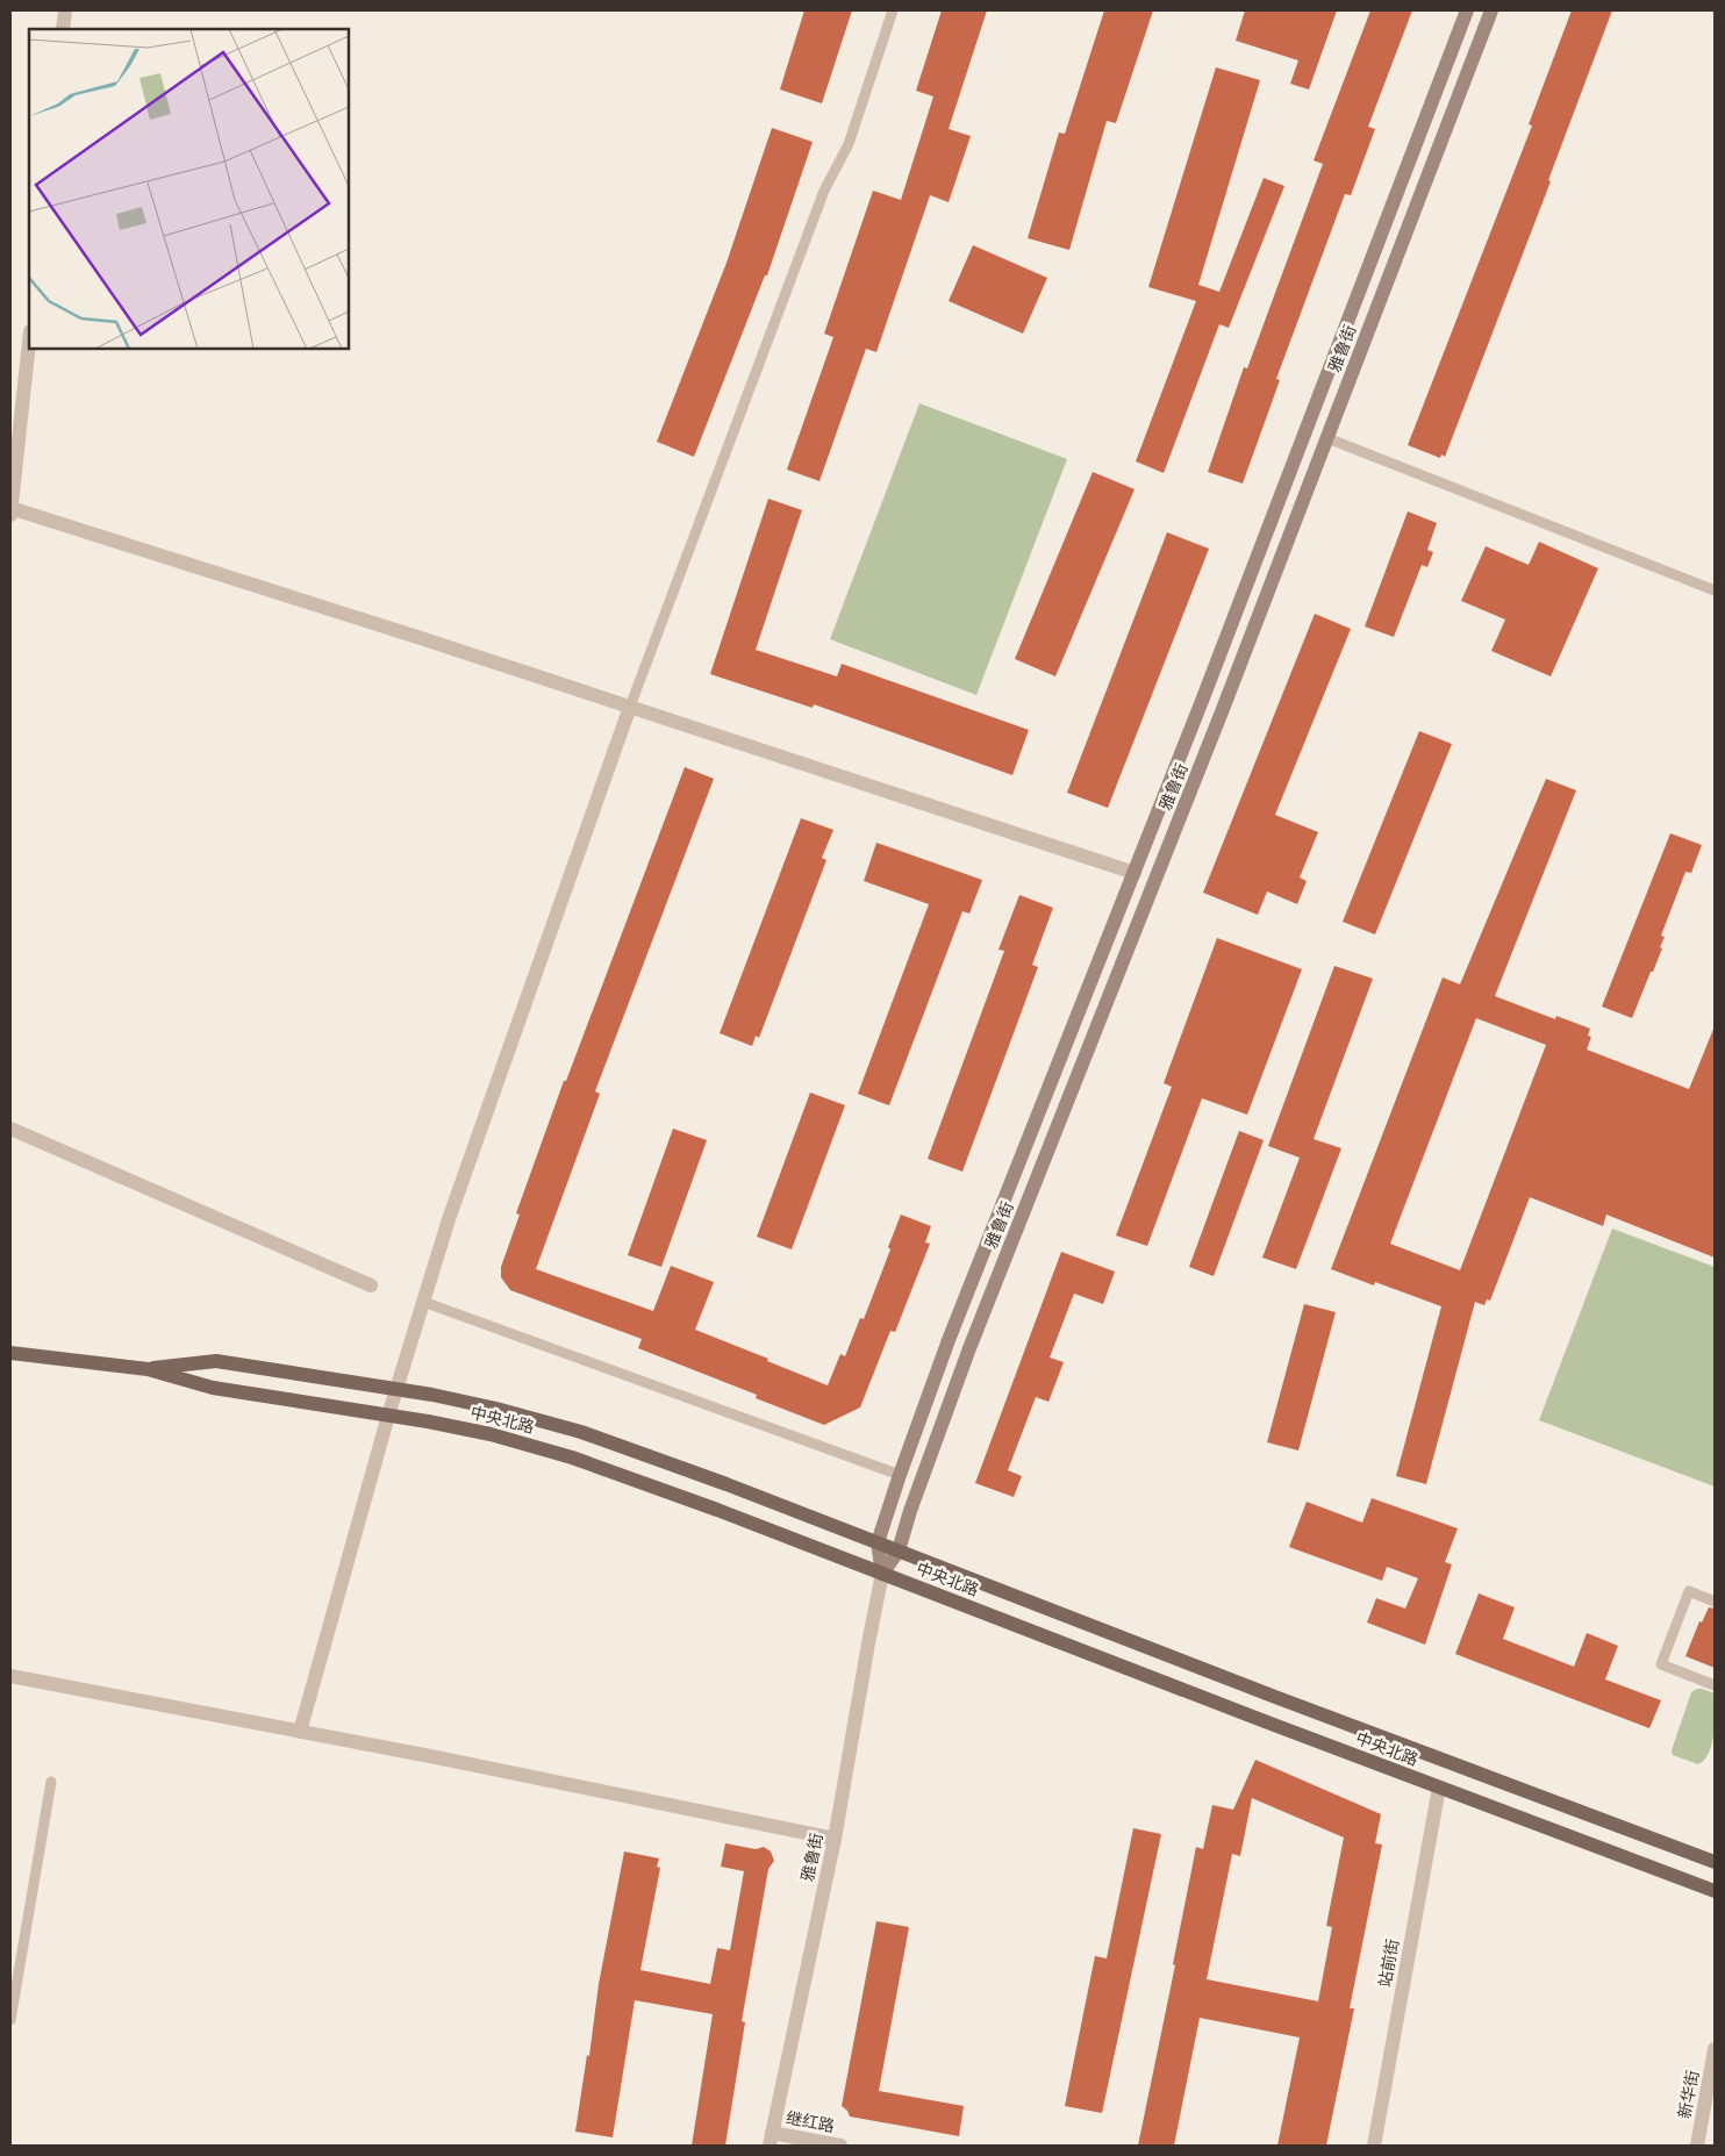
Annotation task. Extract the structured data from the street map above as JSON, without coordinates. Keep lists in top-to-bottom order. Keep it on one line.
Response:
{"streets":{"main road":["雅鲁街","中央北路"],"street":["站前街","新华街","继红路"]},"crossings":[["雅鲁街","中央北路"],["雅鲁街","继红路"],["中央北路","站前街"]]}
